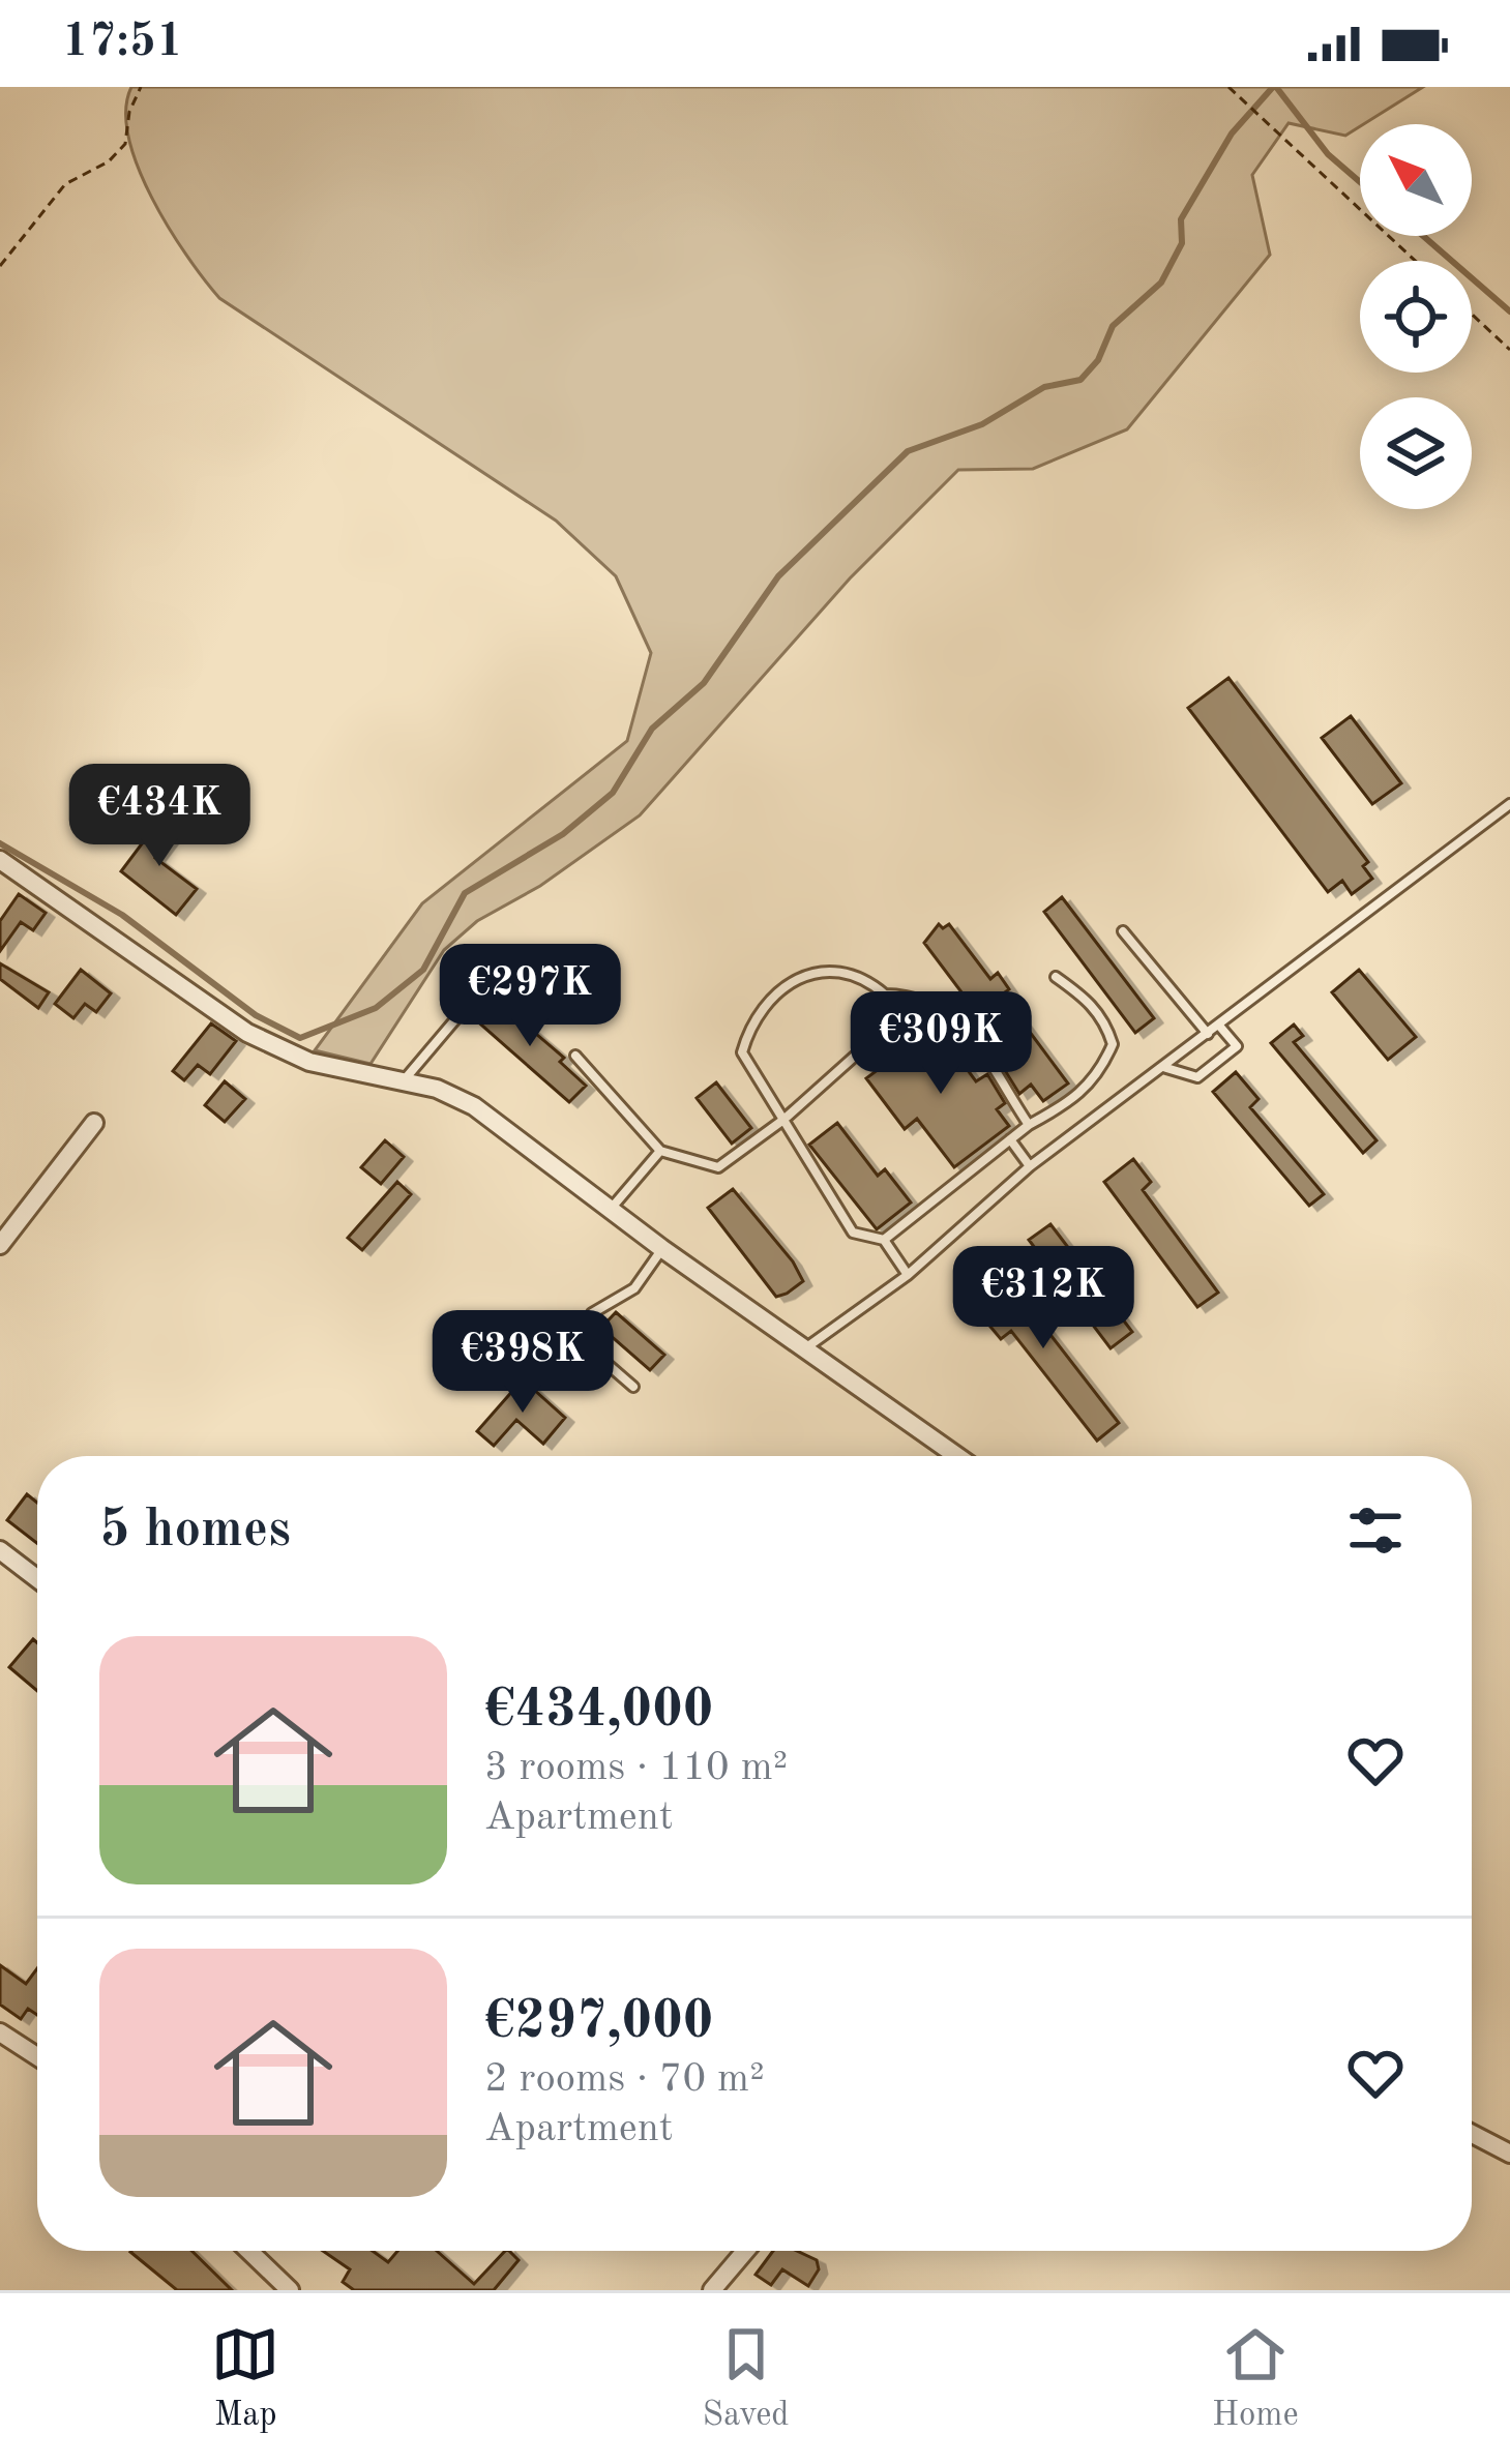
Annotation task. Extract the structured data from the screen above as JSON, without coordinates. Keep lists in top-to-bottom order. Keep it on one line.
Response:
{"north":"top left","page":{"status":"17:51","price":["€434K","€297K","€309K","€312K","€398K"],"heading":"5 homes","list":[{"name":"€434,000","note":"3 rooms · 110 m² · Apartment"},{"name":"€297,000","note":"2 rooms · 70 m² · Apartment"}],"tabs":["Map","Saved","Home"]}}
